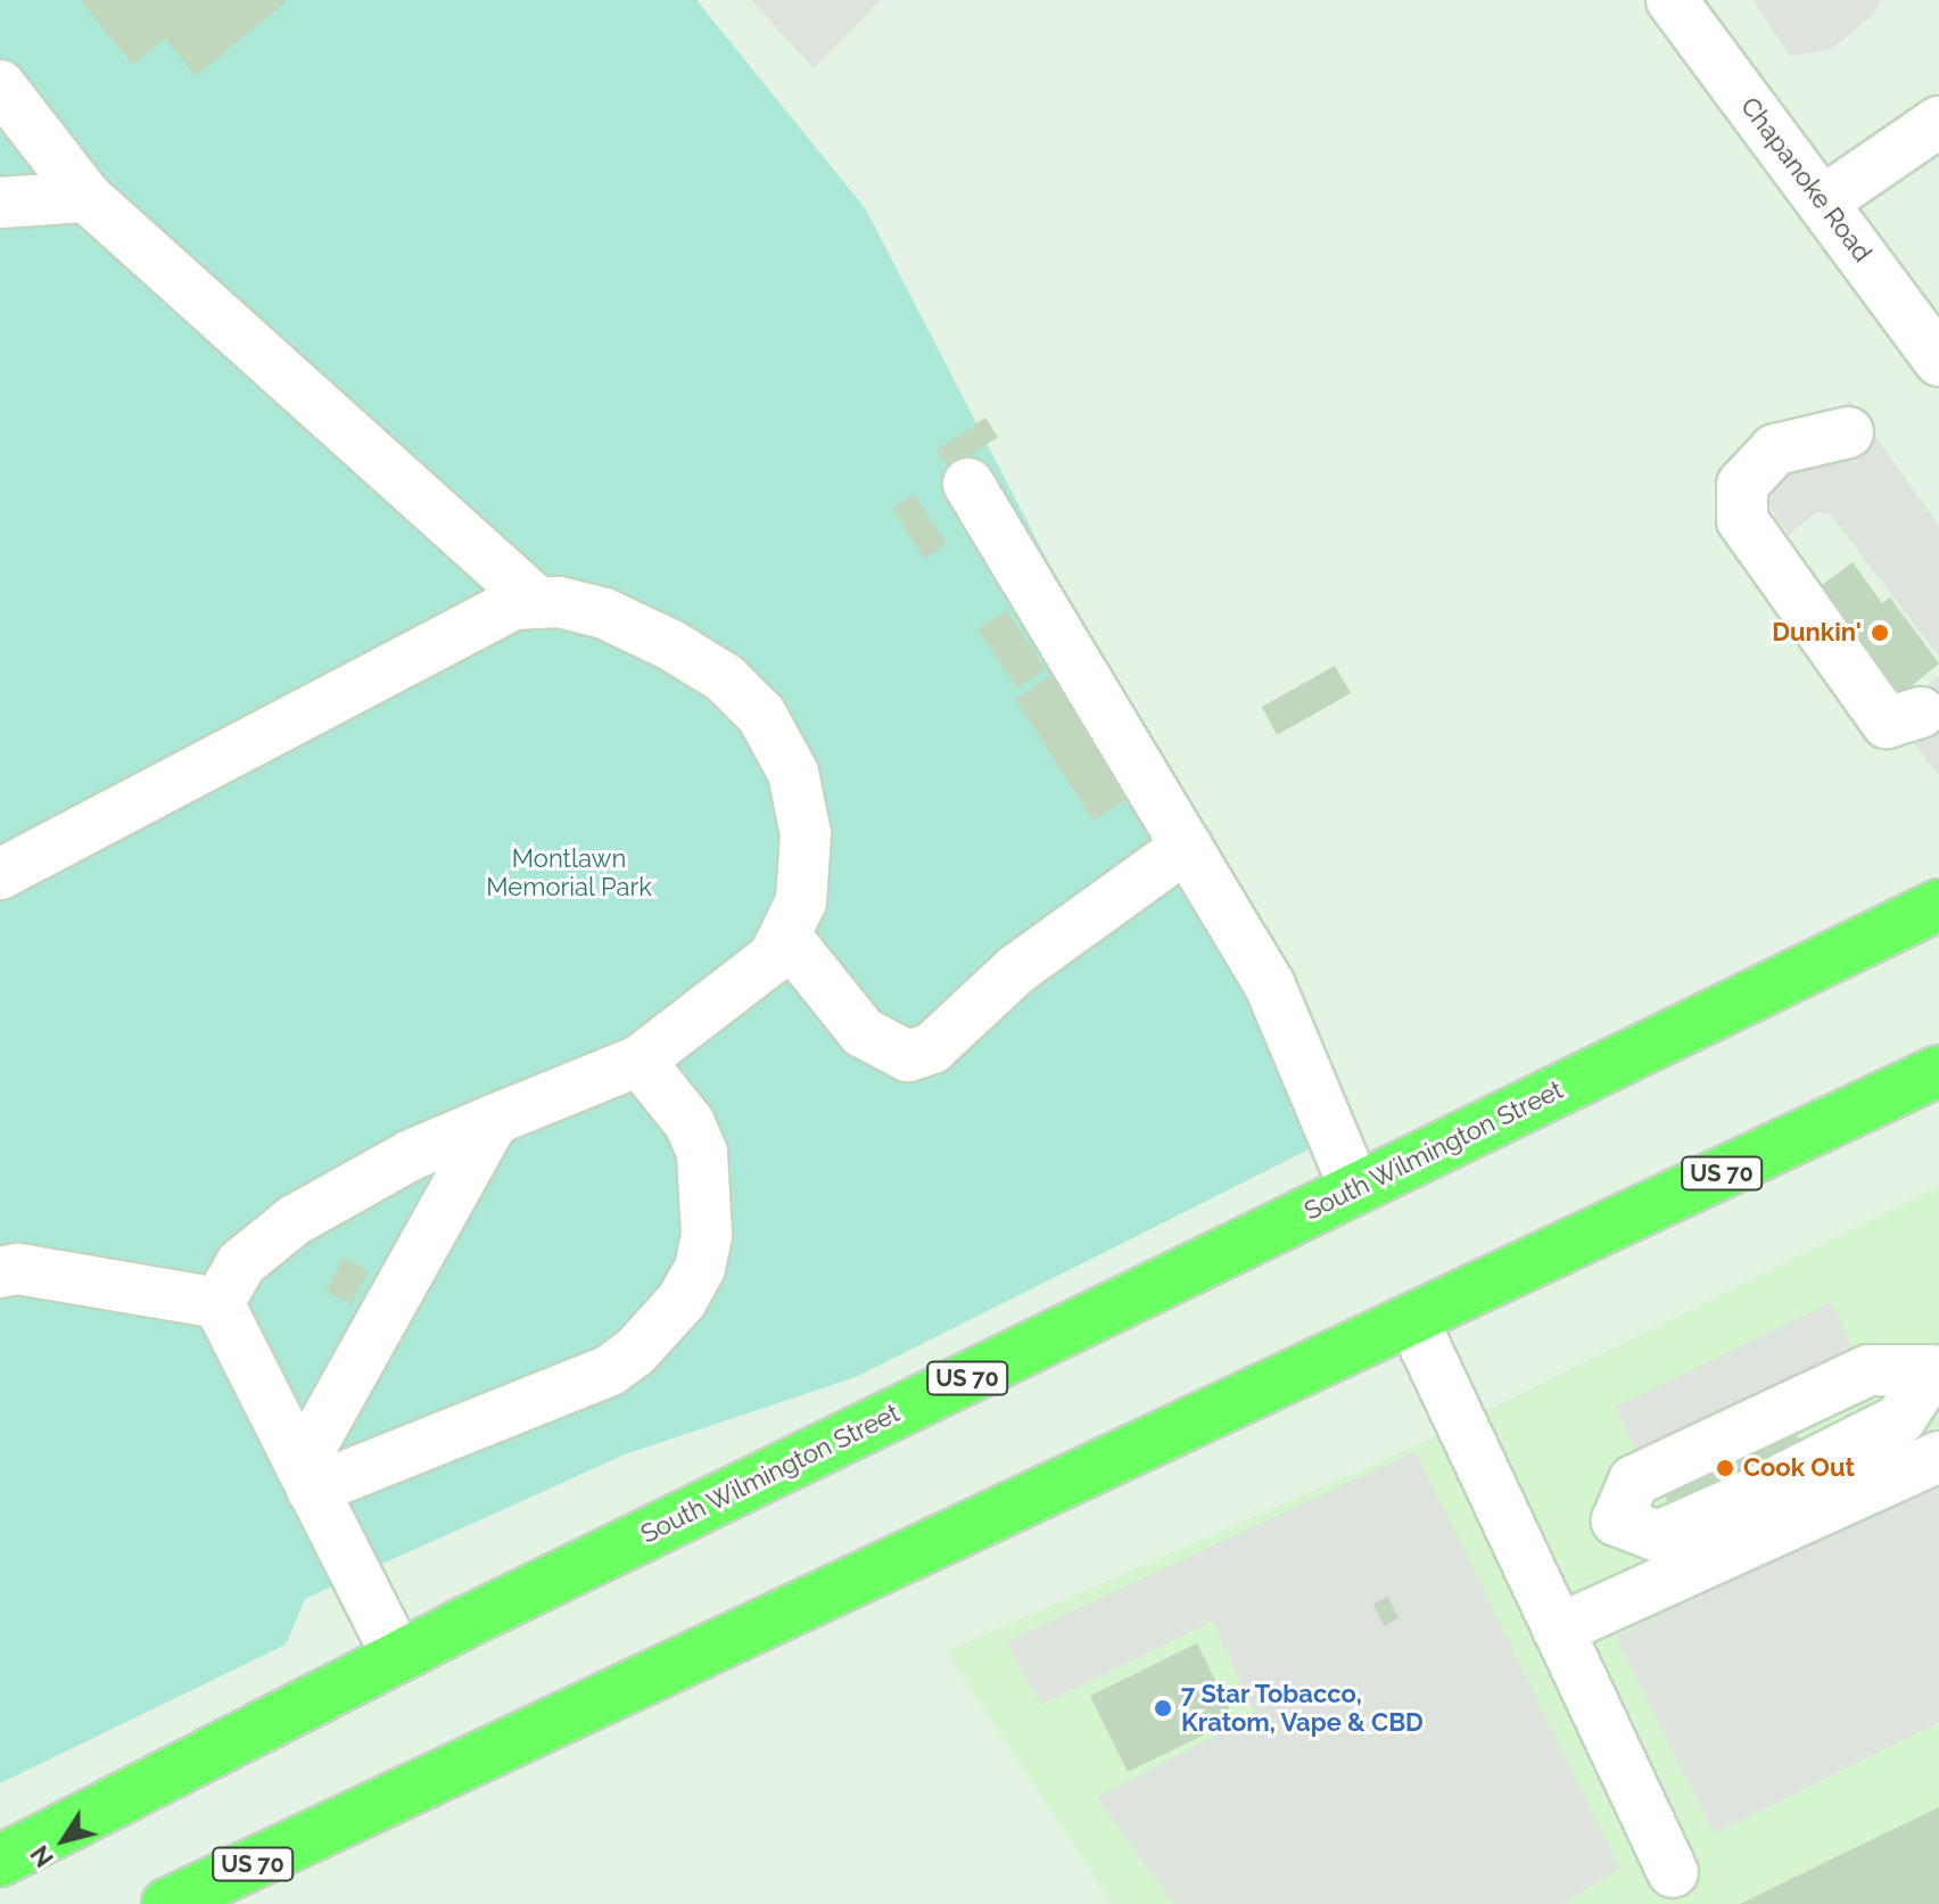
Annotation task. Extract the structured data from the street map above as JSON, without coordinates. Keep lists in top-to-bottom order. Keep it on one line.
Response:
{"streets":{"highway":["South Wilmington Street","US 70"],"street":["Chapanoke Road"]},"parks":["Montlawn Memorial Park"],"places":["Dunkin'","Cook Out","7 Star Tobacco, Kratom, Vape & CBD"],"north":"bottom left"}
